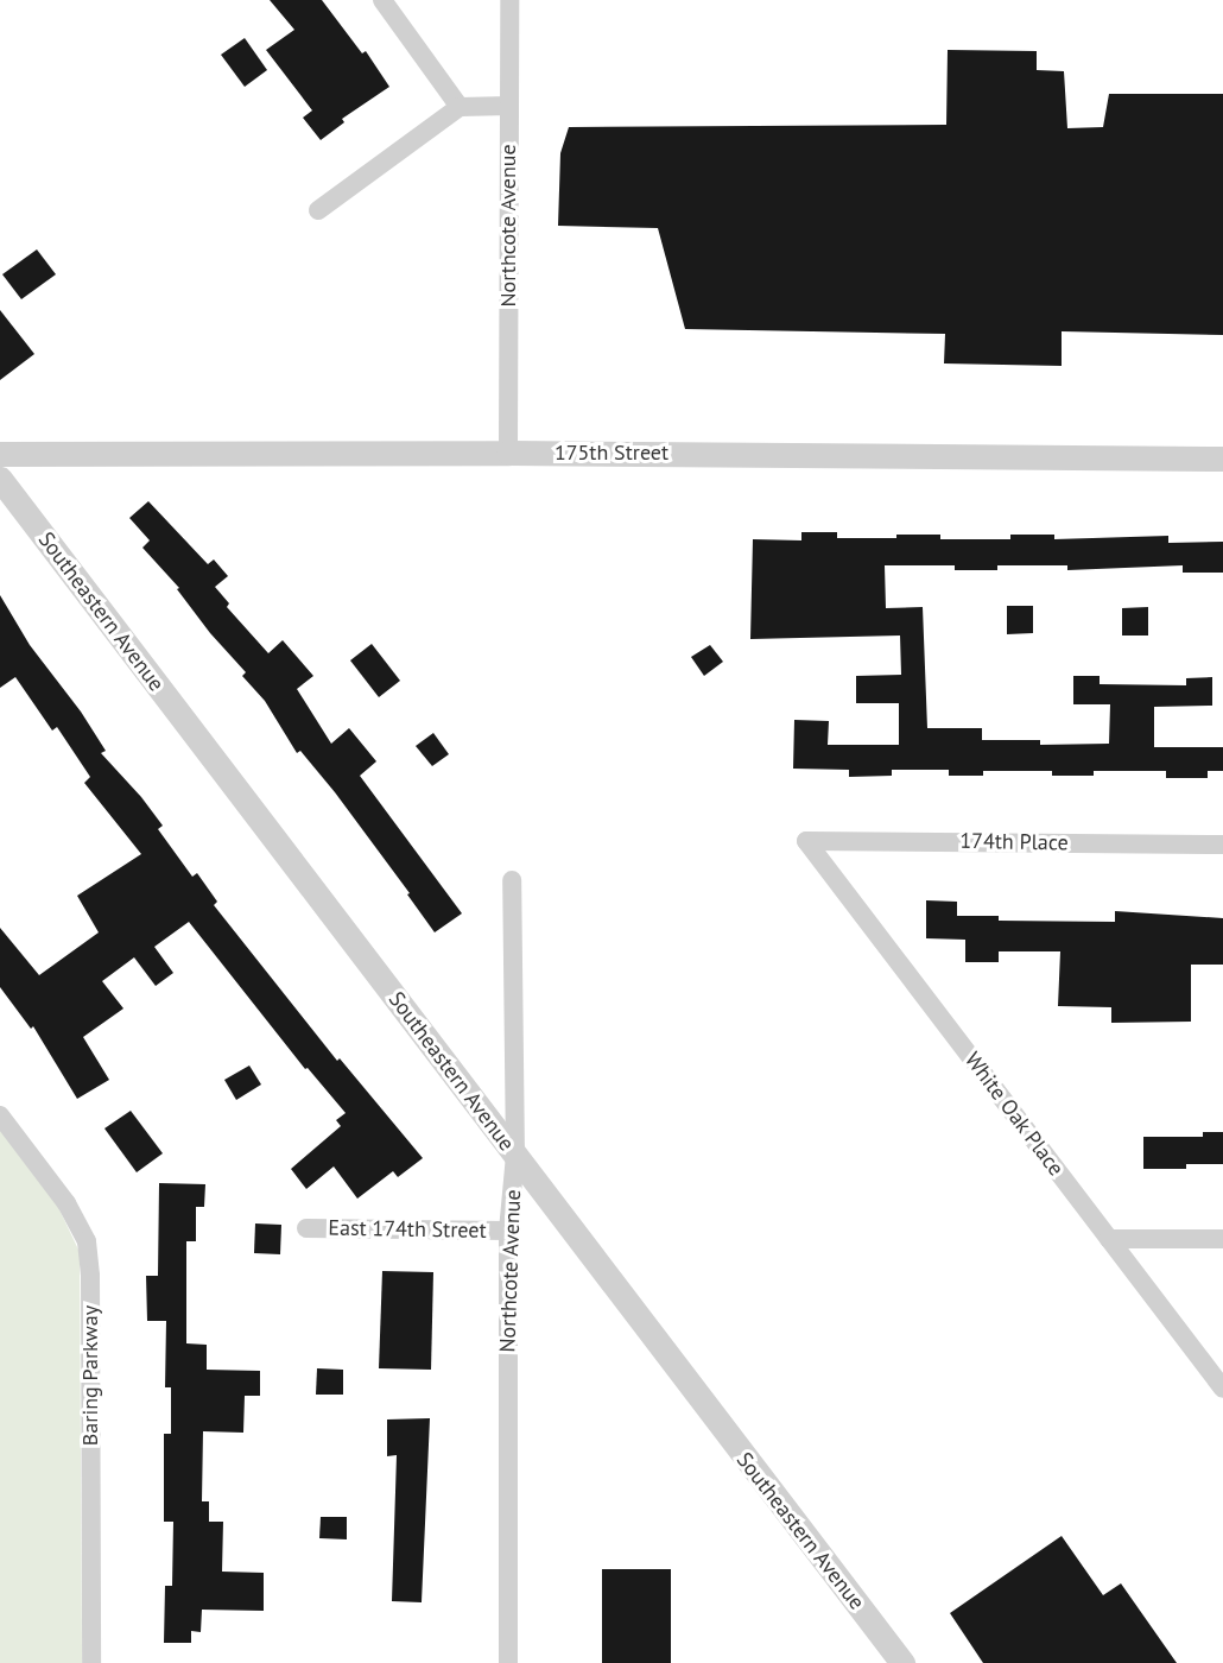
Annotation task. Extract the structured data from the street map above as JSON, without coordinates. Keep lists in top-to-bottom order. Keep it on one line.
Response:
{"streets":{"street":["Northcote Avenue","175th Street","Southeastern Avenue","174th Place","White Oak Place","East 174th Street","Baring Parkway"]},"crossings":[["Northcote Avenue","175th Street"],["Northcote Avenue","Southeastern Avenue"],["Northcote Avenue","East 174th Street"],["174th Place","White Oak Place"]]}
